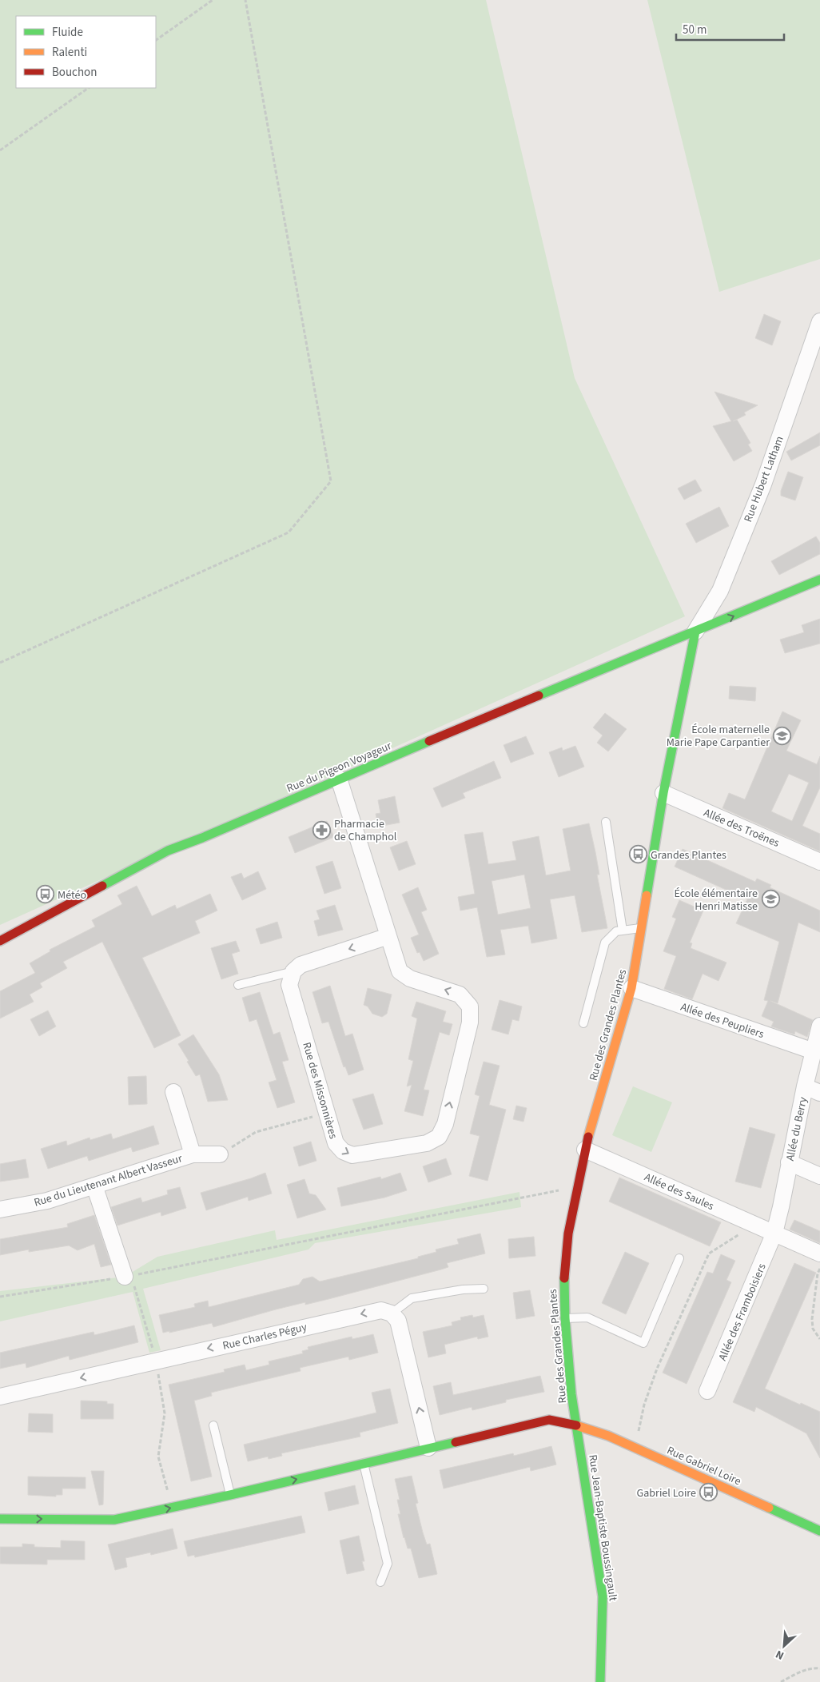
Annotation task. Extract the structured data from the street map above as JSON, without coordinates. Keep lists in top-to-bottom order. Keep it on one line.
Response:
{"streets":{"street":["Rue Hubert Latham","Rue du Pigeon Voyageur","Allée des Troënes","Allée des Peupliers","Rue des Grandes Plantes","Rue des Missonnières","Allée du Berry","Rue du Lieutenant Albert Vasseur","Allée des Saules","Allée des Framboisiers","Rue Charles Péguy","Rue Gabriel Loire","Rue Jean-Baptiste Boussingault"]},"crossings":[["Rue Hubert Latham","Rue du Pigeon Voyageur"],["Rue Hubert Latham","Rue des Grandes Plantes"],["Rue du Pigeon Voyageur","Rue des Grandes Plantes"],["Rue du Pigeon Voyageur","Rue des Missonnières"],["Allée des Troënes","Rue des Grandes Plantes"],["Allée des Peupliers","Rue des Grandes Plantes"],["Allée des Peupliers","Allée du Berry"],["Rue des Grandes Plantes","Allée des Saules"],["Rue des Grandes Plantes","Rue Gabriel Loire"],["Rue des Grandes Plantes","Rue Jean-Baptiste Boussingault"],["Allée du Berry","Allée des Saules"],["Allée du Berry","Allée des Framboisiers"],["Allée des Saules","Allée des Framboisiers"],["Rue Gabriel Loire","Rue Jean-Baptiste Boussingault"]],"one_way":["Rue Charles Péguy"],"places":{"school or university":["École maternelle Marie Pape Carpantier","École élémentaire Henri Matisse"],"pharmacy":["Pharmacie de Champhol"],"bus stop":["Grandes Plantes","Météo","Gabriel Loire"]},"legend":["Fluide","Ralenti","Bouchon"],"scale_bar":"50 m","north":"bottom left"}
